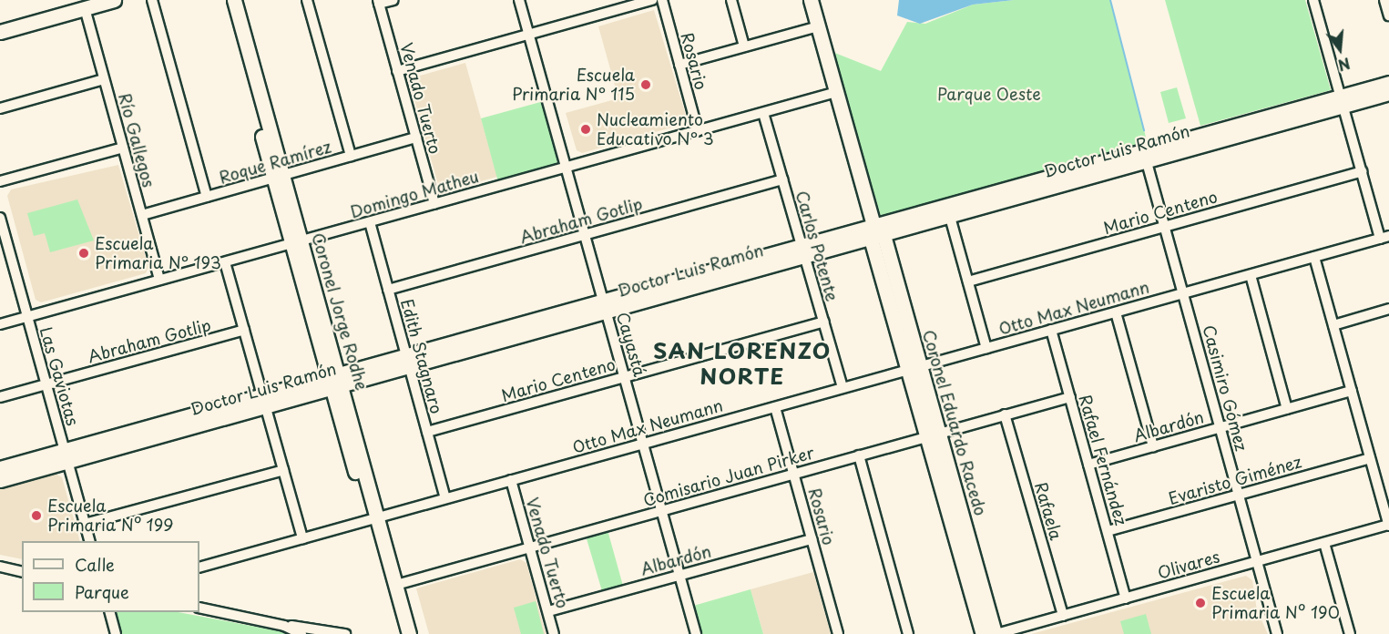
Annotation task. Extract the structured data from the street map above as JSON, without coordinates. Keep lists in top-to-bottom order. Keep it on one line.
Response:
{"streets":{"main road":["Doctor Luis Ramón","Coronel Jorge Rodhe","Coronel Eduardo Racedo"],"street":["Rosario","Venado Tuerto","Río Gallegos","Roque Ramírez","Domingo Matheu","Mario Centeno","Abraham Gotlip","Carlos Potente","Otto Max Neumann","Cayastá","Edith Stagnaro","Las Gaviotas","Casimiro Gómez","Albardón","Rafael Fernández","Comisario Juan Pirker","Evaristo Giménez","Rafaela","Olivares"]},"crossings":[["Rosario","Domingo Matheu"],["Rosario","Otto Max Neumann"],["Rosario","Albardón"],["Rosario","Comisario Juan Pirker"],["Venado Tuerto","Roque Ramírez"],["Venado Tuerto","Domingo Matheu"],["Venado Tuerto","Otto Max Neumann"],["Venado Tuerto","Albardón"],["Venado Tuerto","Comisario Juan Pirker"],["Río Gallegos","Roque Ramírez"],["Río Gallegos","Domingo Matheu"],["Doctor Luis Ramón","Carlos Potente"],["Doctor Luis Ramón","Coronel Jorge Rodhe"],["Doctor Luis Ramón","Cayastá"],["Doctor Luis Ramón","Edith Stagnaro"],["Doctor Luis Ramón","Las Gaviotas"],["Doctor Luis Ramón","Casimiro Gómez"],["Doctor Luis Ramón","Coronel Eduardo Racedo"],["Roque Ramírez","Coronel Jorge Rodhe"],["Domingo Matheu","Carlos Potente"],["Domingo Matheu","Coronel Jorge Rodhe"],["Domingo Matheu","Cayastá"],["Domingo Matheu","Edith Stagnaro"],["Domingo Matheu","Las Gaviotas"],["Domingo Matheu","Coronel Eduardo Racedo"],["Mario Centeno","Carlos Potente"],["Mario Centeno","Cayastá"],["Mario Centeno","Edith Stagnaro"],["Mario Centeno","Casimiro Gómez"],["Abraham Gotlip","Carlos Potente"],["Abraham Gotlip","Cayastá"],["Abraham Gotlip","Edith Stagnaro"],["Abraham Gotlip","Las Gaviotas"],["Carlos Potente","Otto Max Neumann"],["Otto Max Neumann","Coronel Jorge Rodhe"],["Otto Max Neumann","Cayastá"],["Otto Max Neumann","Edith Stagnaro"],["Otto Max Neumann","Casimiro Gómez"],["Otto Max Neumann","Coronel Eduardo Racedo"],["Otto Max Neumann","Rafael Fernández"],["Coronel Jorge Rodhe","Comisario Juan Pirker"],["Cayastá","Albardón"],["Cayastá","Comisario Juan Pirker"],["Casimiro Gómez","Albardón"],["Casimiro Gómez","Evaristo Giménez"],["Casimiro Gómez","Olivares"],["Coronel Eduardo Racedo","Comisario Juan Pirker"],["Coronel Eduardo Racedo","Olivares"],["Albardón","Rafael Fernández"],["Rafael Fernández","Comisario Juan Pirker"],["Rafael Fernández","Evaristo Giménez"],["Rafael Fernández","Olivares"],["Comisario Juan Pirker","Rafaela"],["Rafaela","Olivares"]],"districts":["SAN LORENZO NORTE"],"parks":["Parque Oeste"],"places":["Escuela Primaria N° 115","Nucleamiento Educativo N° 3","Escuela Primaria N° 193","Escuela Primaria Nº 199","Escuela Primaria Nº 190"],"legend":["Calle","Parque"],"north":"bottom"}
